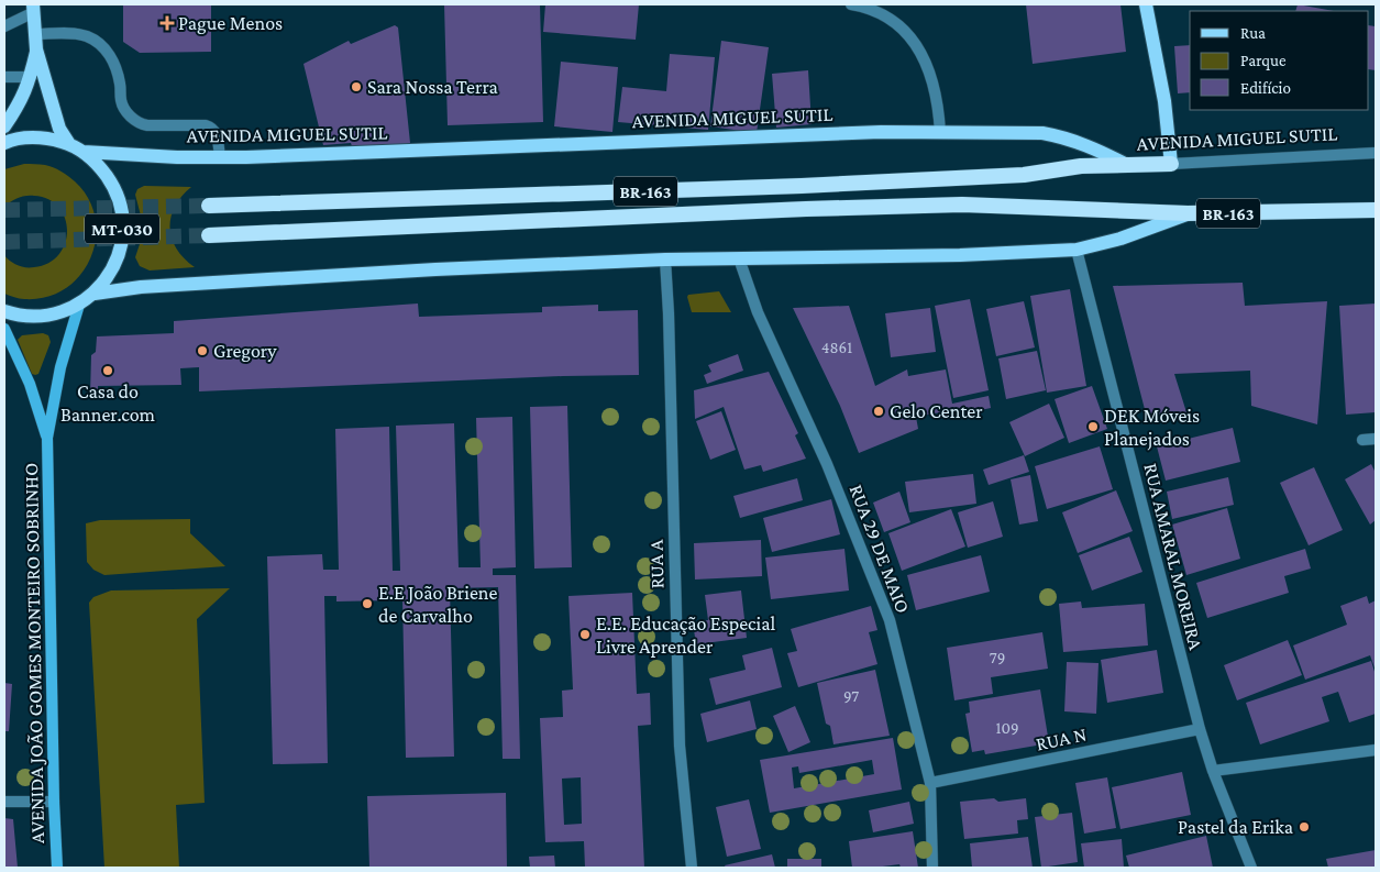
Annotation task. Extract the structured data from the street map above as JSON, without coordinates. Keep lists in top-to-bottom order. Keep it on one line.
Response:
{"streets":{"highway":["AVENIDA MIGUEL SUTIL","BR-163"],"main road":["MT-030","AVENIDA JOÃO GOMES MONTEIRO SOBRINHO"],"street":["RUA 29 DE MAIO","RUA AMARAL MOREIRA","RUA A","RUA N"]},"crossings":[["AVENIDA MIGUEL SUTIL","BR-163"],["AVENIDA MIGUEL SUTIL","MT-030"],["MT-030","AVENIDA JOÃO GOMES MONTEIRO SOBRINHO"],["RUA 29 DE MAIO","RUA N"],["RUA AMARAL MOREIRA","RUA N"]],"places":{"health":["Pague Menos"],"other":["Sara Nossa Terra","Gregory","Casa do Banner.com","Gelo Center","DEK Móveis Planejados","E.E João Briene de Carvalho","E.E. Educação Especial Livre Aprender","Pastel da Erika"]},"house_numbers":["4861","79","97","109"],"legend":["Rua","Parque","Edifício"]}
